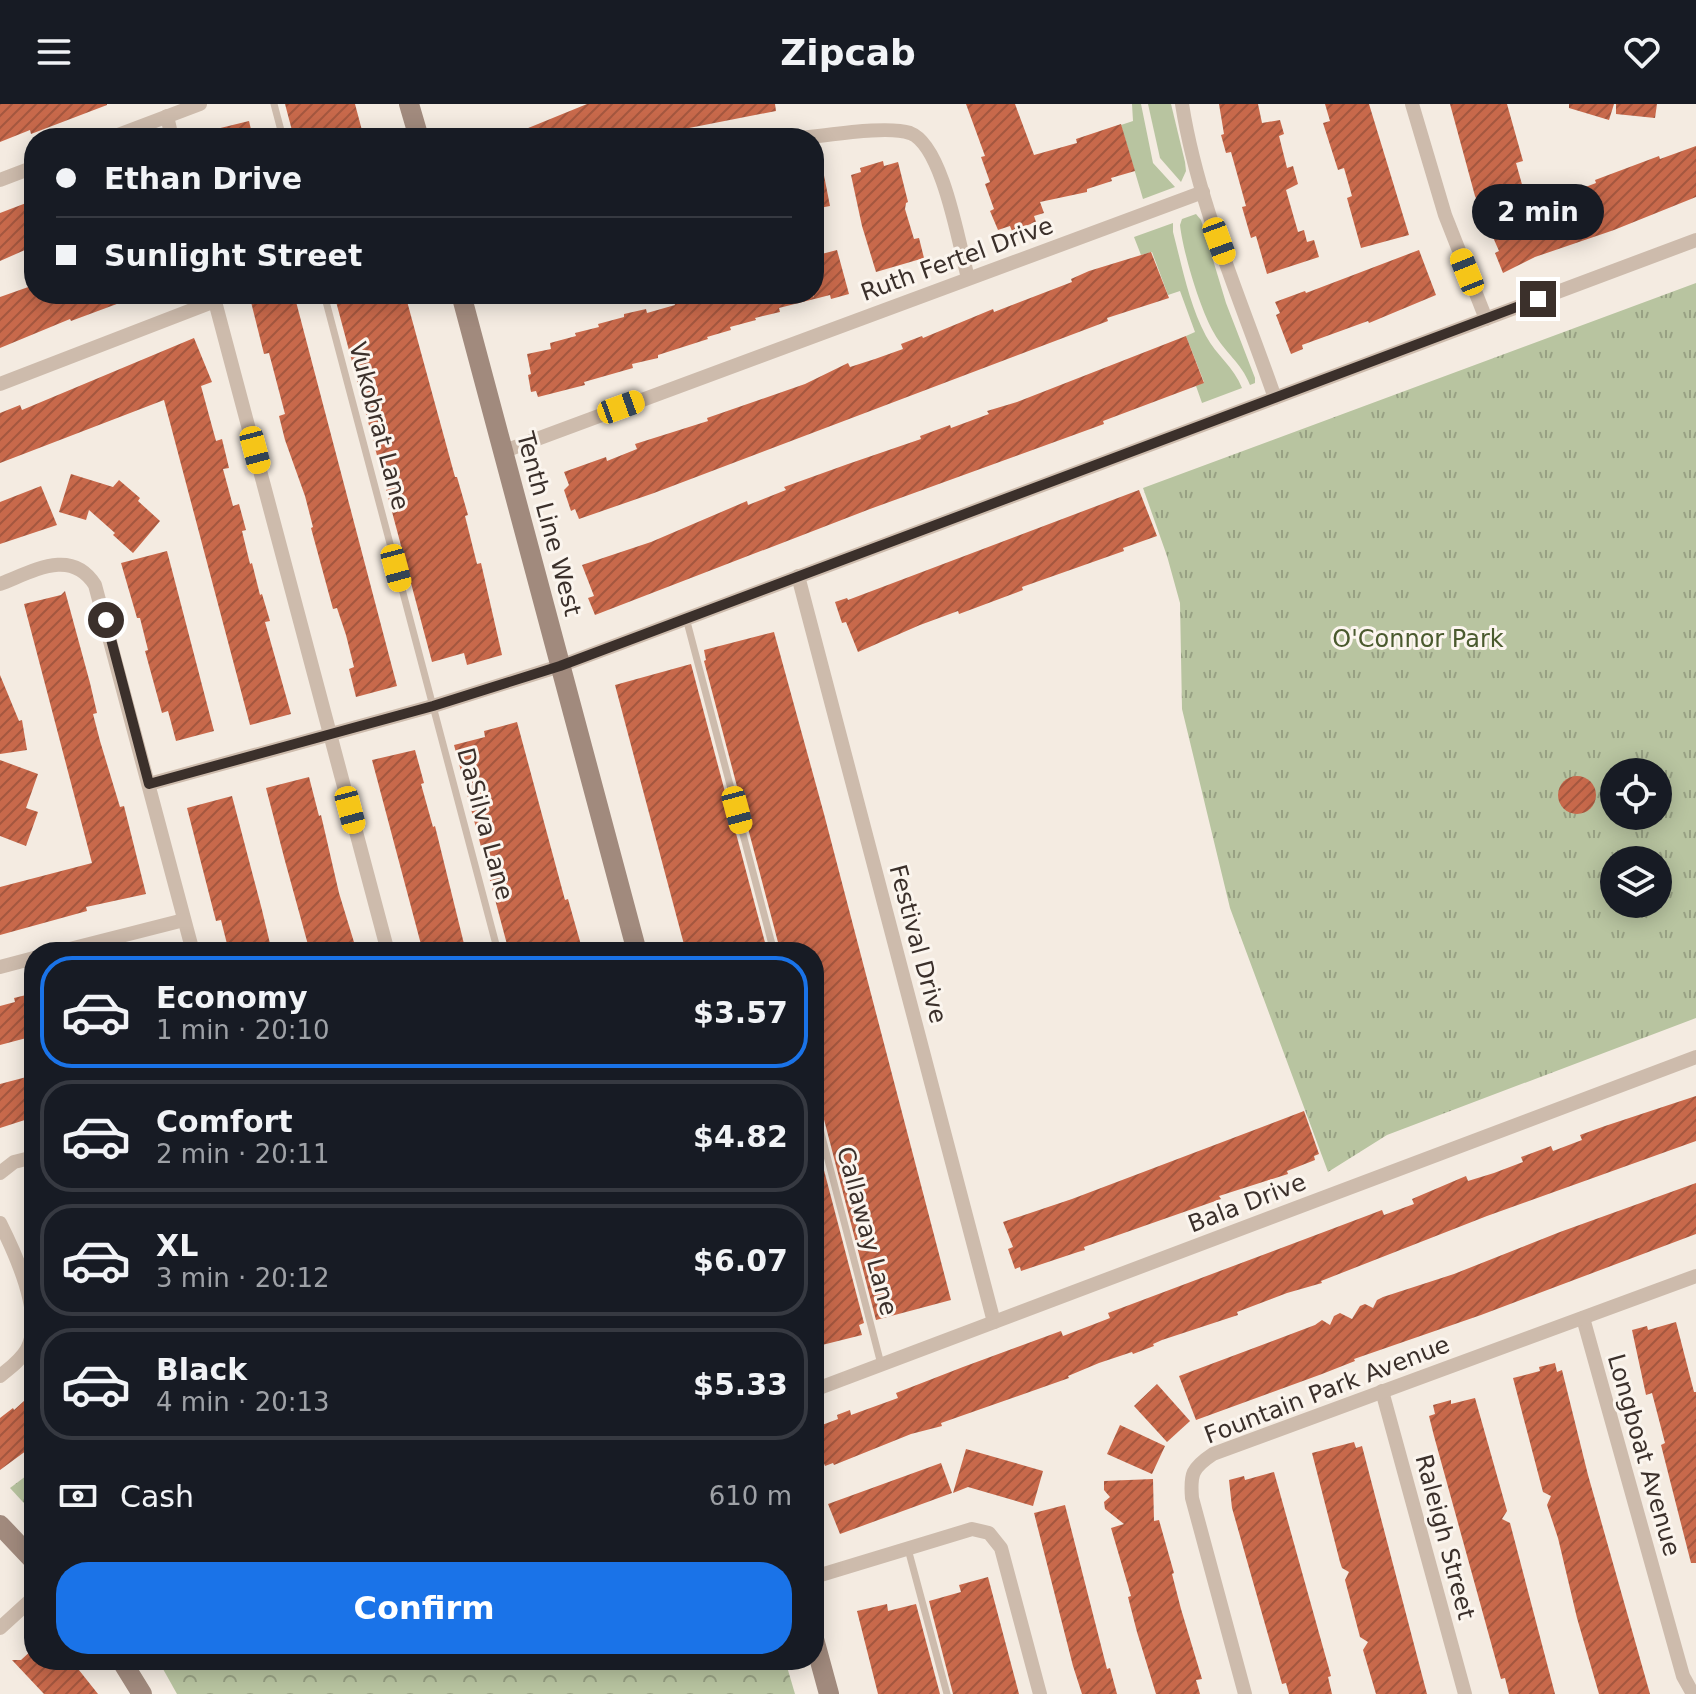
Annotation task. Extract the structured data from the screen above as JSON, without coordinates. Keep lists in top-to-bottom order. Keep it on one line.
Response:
{"streets":{"street":["Ruth Fertel Drive","Tenth Line West","Festival Drive","Bala Drive","Fountain Park Avenue","Longboat Avenue","Raleigh Street"],"lane":["Vukobrat Lane","DaSilva Lane","Callaway Lane"]},"crossings":[["Ruth Fertel Drive","Tenth Line West"],["Vukobrat Lane","DaSilva Lane"],["Festival Drive","Bala Drive"],["Bala Drive","Callaway Lane"],["Fountain Park Avenue","Longboat Avenue"],["Fountain Park Avenue","Raleigh Street"]],"parks":["O'Connor Park"],"page":{"header":"Zipcab","banner":["Ethan Drive","Sunlight Street"],"bubble":"2 min","list":[{"name":"Economy","note":"1 min · 20:10","value":"$3.57"},{"name":"Comfort","note":"2 min · 20:11","value":"$4.82"},{"name":"XL","note":"3 min · 20:12","value":"$6.07"},{"name":"Black","note":"4 min · 20:13","value":"$5.33"}],"pay":["Cash","610 m"],"buttons":"Confirm"}}
